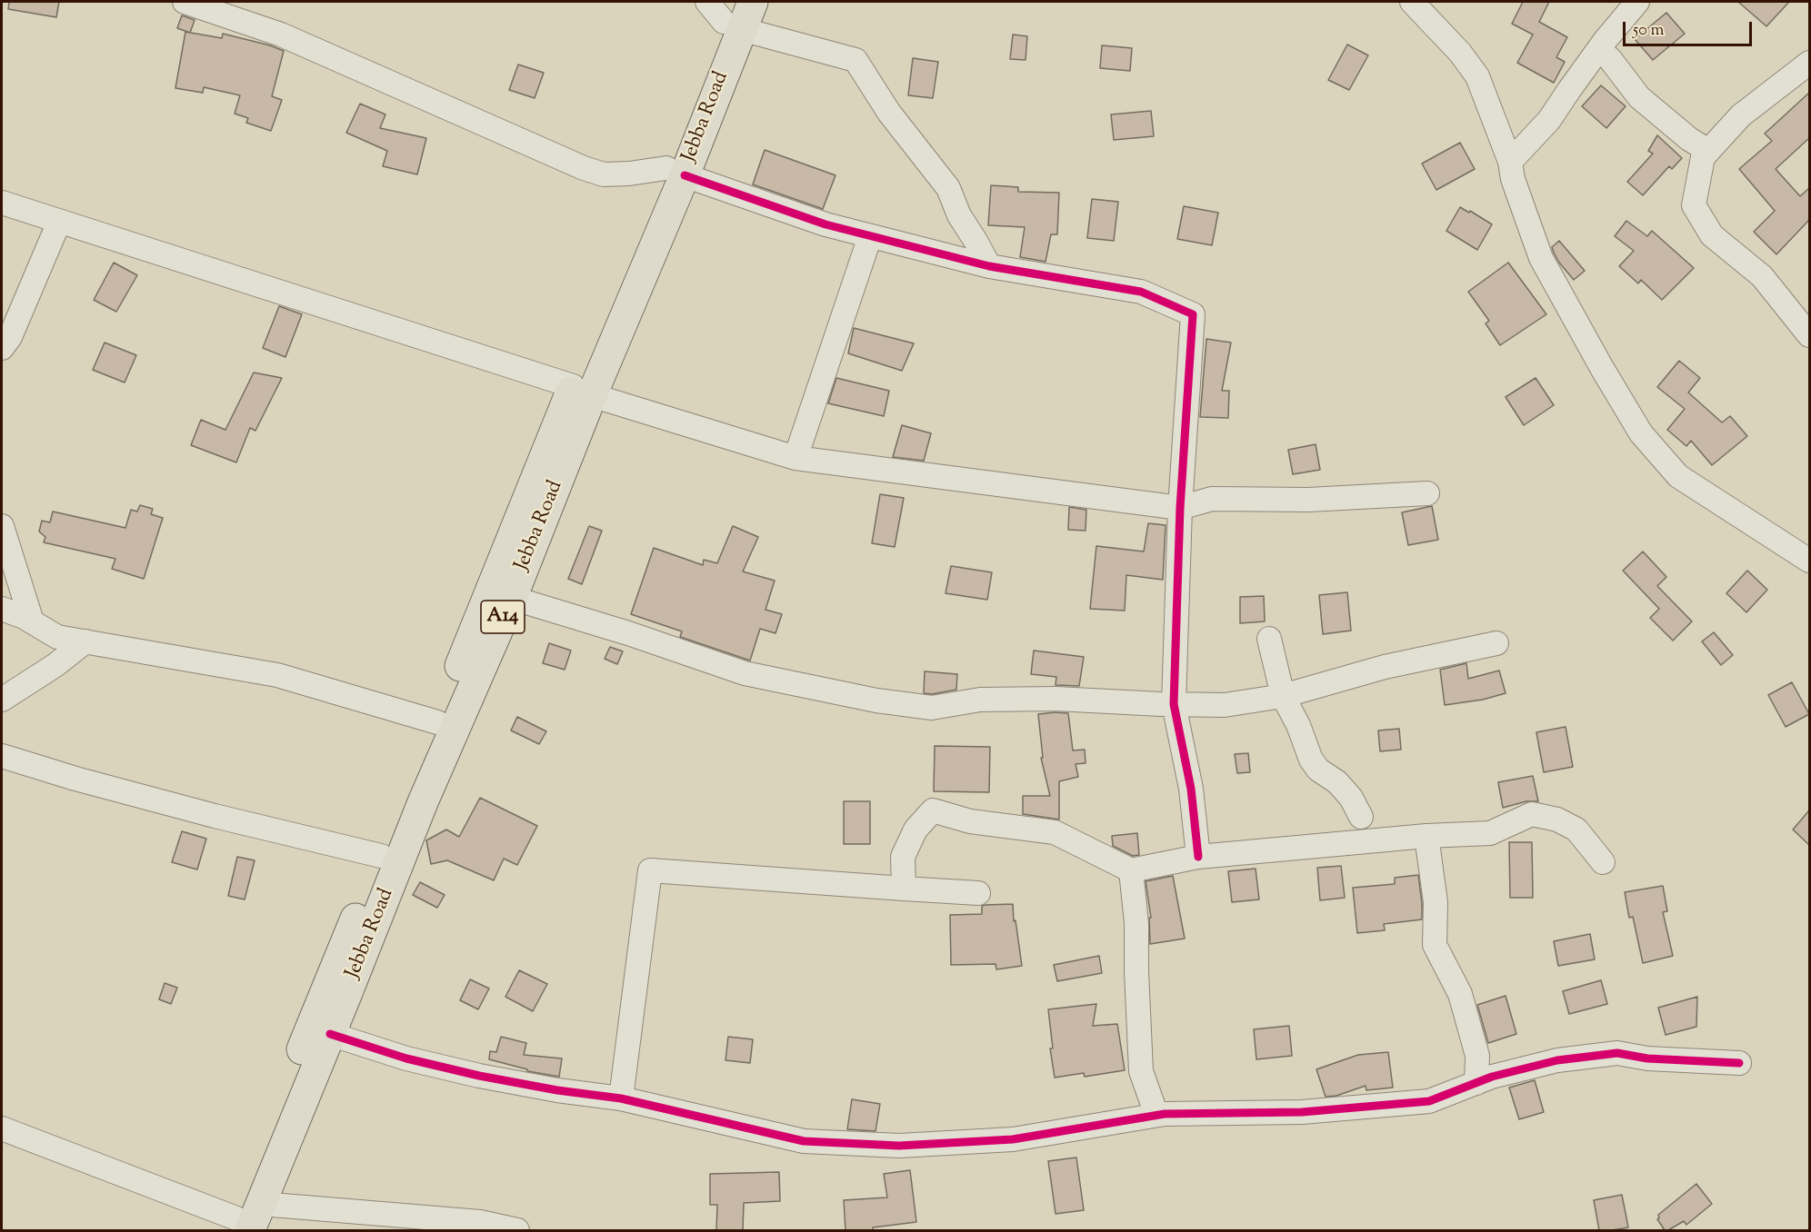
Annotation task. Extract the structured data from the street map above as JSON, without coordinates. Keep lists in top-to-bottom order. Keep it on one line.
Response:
{"streets":{"highway":["Jebba Road","A14"]},"scale_bar":"50 m"}
